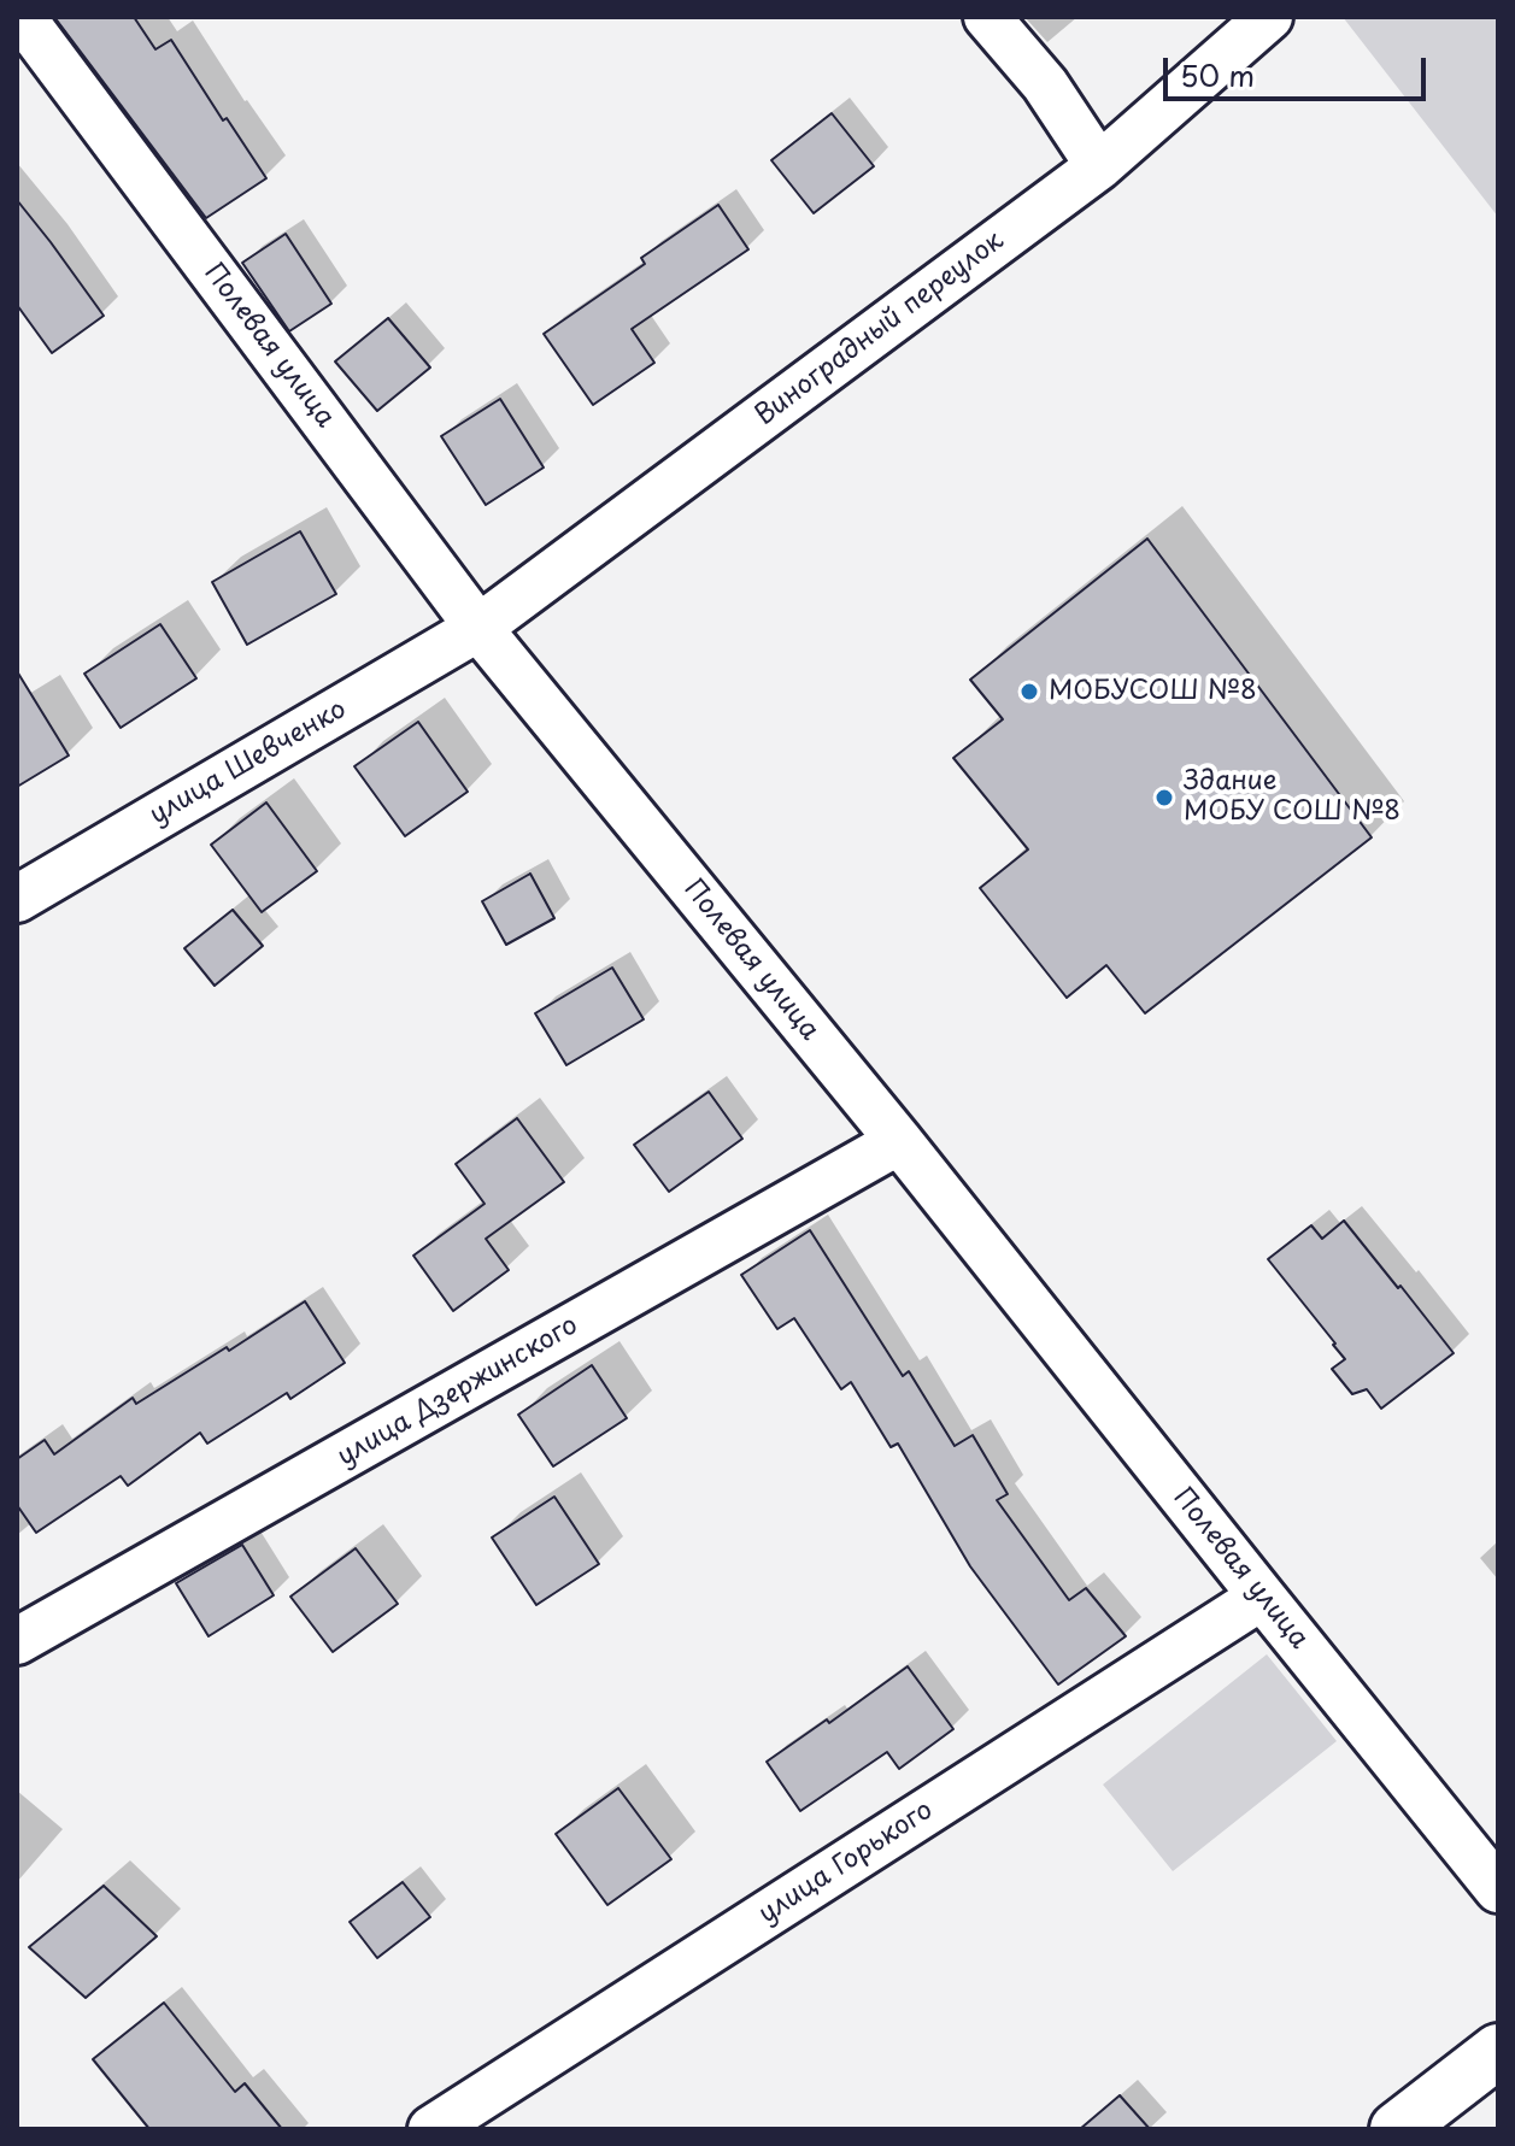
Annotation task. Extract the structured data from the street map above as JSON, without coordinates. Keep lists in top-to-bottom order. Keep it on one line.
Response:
{"streets":{"street":["Виноградный переулок","Полевая улица","улица Шевченко","улица Дзержинского","улица Горького"]},"crossings":[["Виноградный переулок","Полевая улица"],["Виноградный переулок","улица Шевченко"],["Полевая улица","улица Шевченко"],["Полевая улица","улица Дзержинского"],["Полевая улица","улица Горького"]],"places":["МОБУСОШ №8","Здание МОБУ СОШ №8"],"scale_bar":"50 m"}
